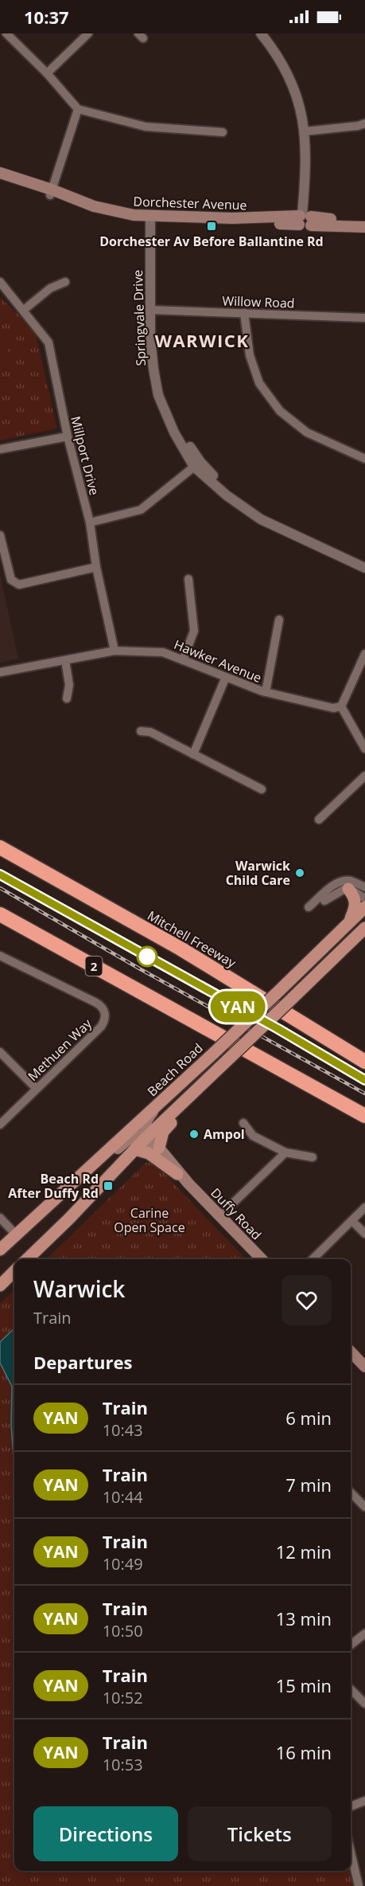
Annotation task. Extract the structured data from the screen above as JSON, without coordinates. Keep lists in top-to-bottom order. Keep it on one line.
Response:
{"streets":{"highway":["Mitchell Freeway","2"],"main road":["Dorchester Avenue","Beach Road","Duffy Road"],"street":["Willow Road","Springvale Drive","Millport Drive","Hawker Avenue","Methuen Way"]},"crossings":[["Dorchester Avenue","Springvale Drive"],["Willow Road","Springvale Drive"],["Millport Drive","Hawker Avenue"]],"districts":["WARWICK"],"parks":["Carine Open Space"],"places":{"transit":["Dorchester Av Before Ballantine Rd","Beach Rd After Duffy Rd"],"other":["Warwick Child Care","Ampol"]},"page":{"status":"10:37","on_map":"YAN","heading":[["Warwick","Train"],"Departures"],"list":[{"mark":"YAN","name":"Train","note":"10:43","value":"6 min"},{"mark":"YAN","name":"Train","note":"10:44","value":"7 min"},{"mark":"YAN","name":"Train","note":"10:49","value":"12 min"},{"mark":"YAN","name":"Train","note":"10:50","value":"13 min"},{"mark":"YAN","name":"Train","note":"10:52","value":"15 min"},{"mark":"YAN","name":"Train","note":"10:53","value":"16 min"}],"buttons":["Directions","Tickets"]}}
